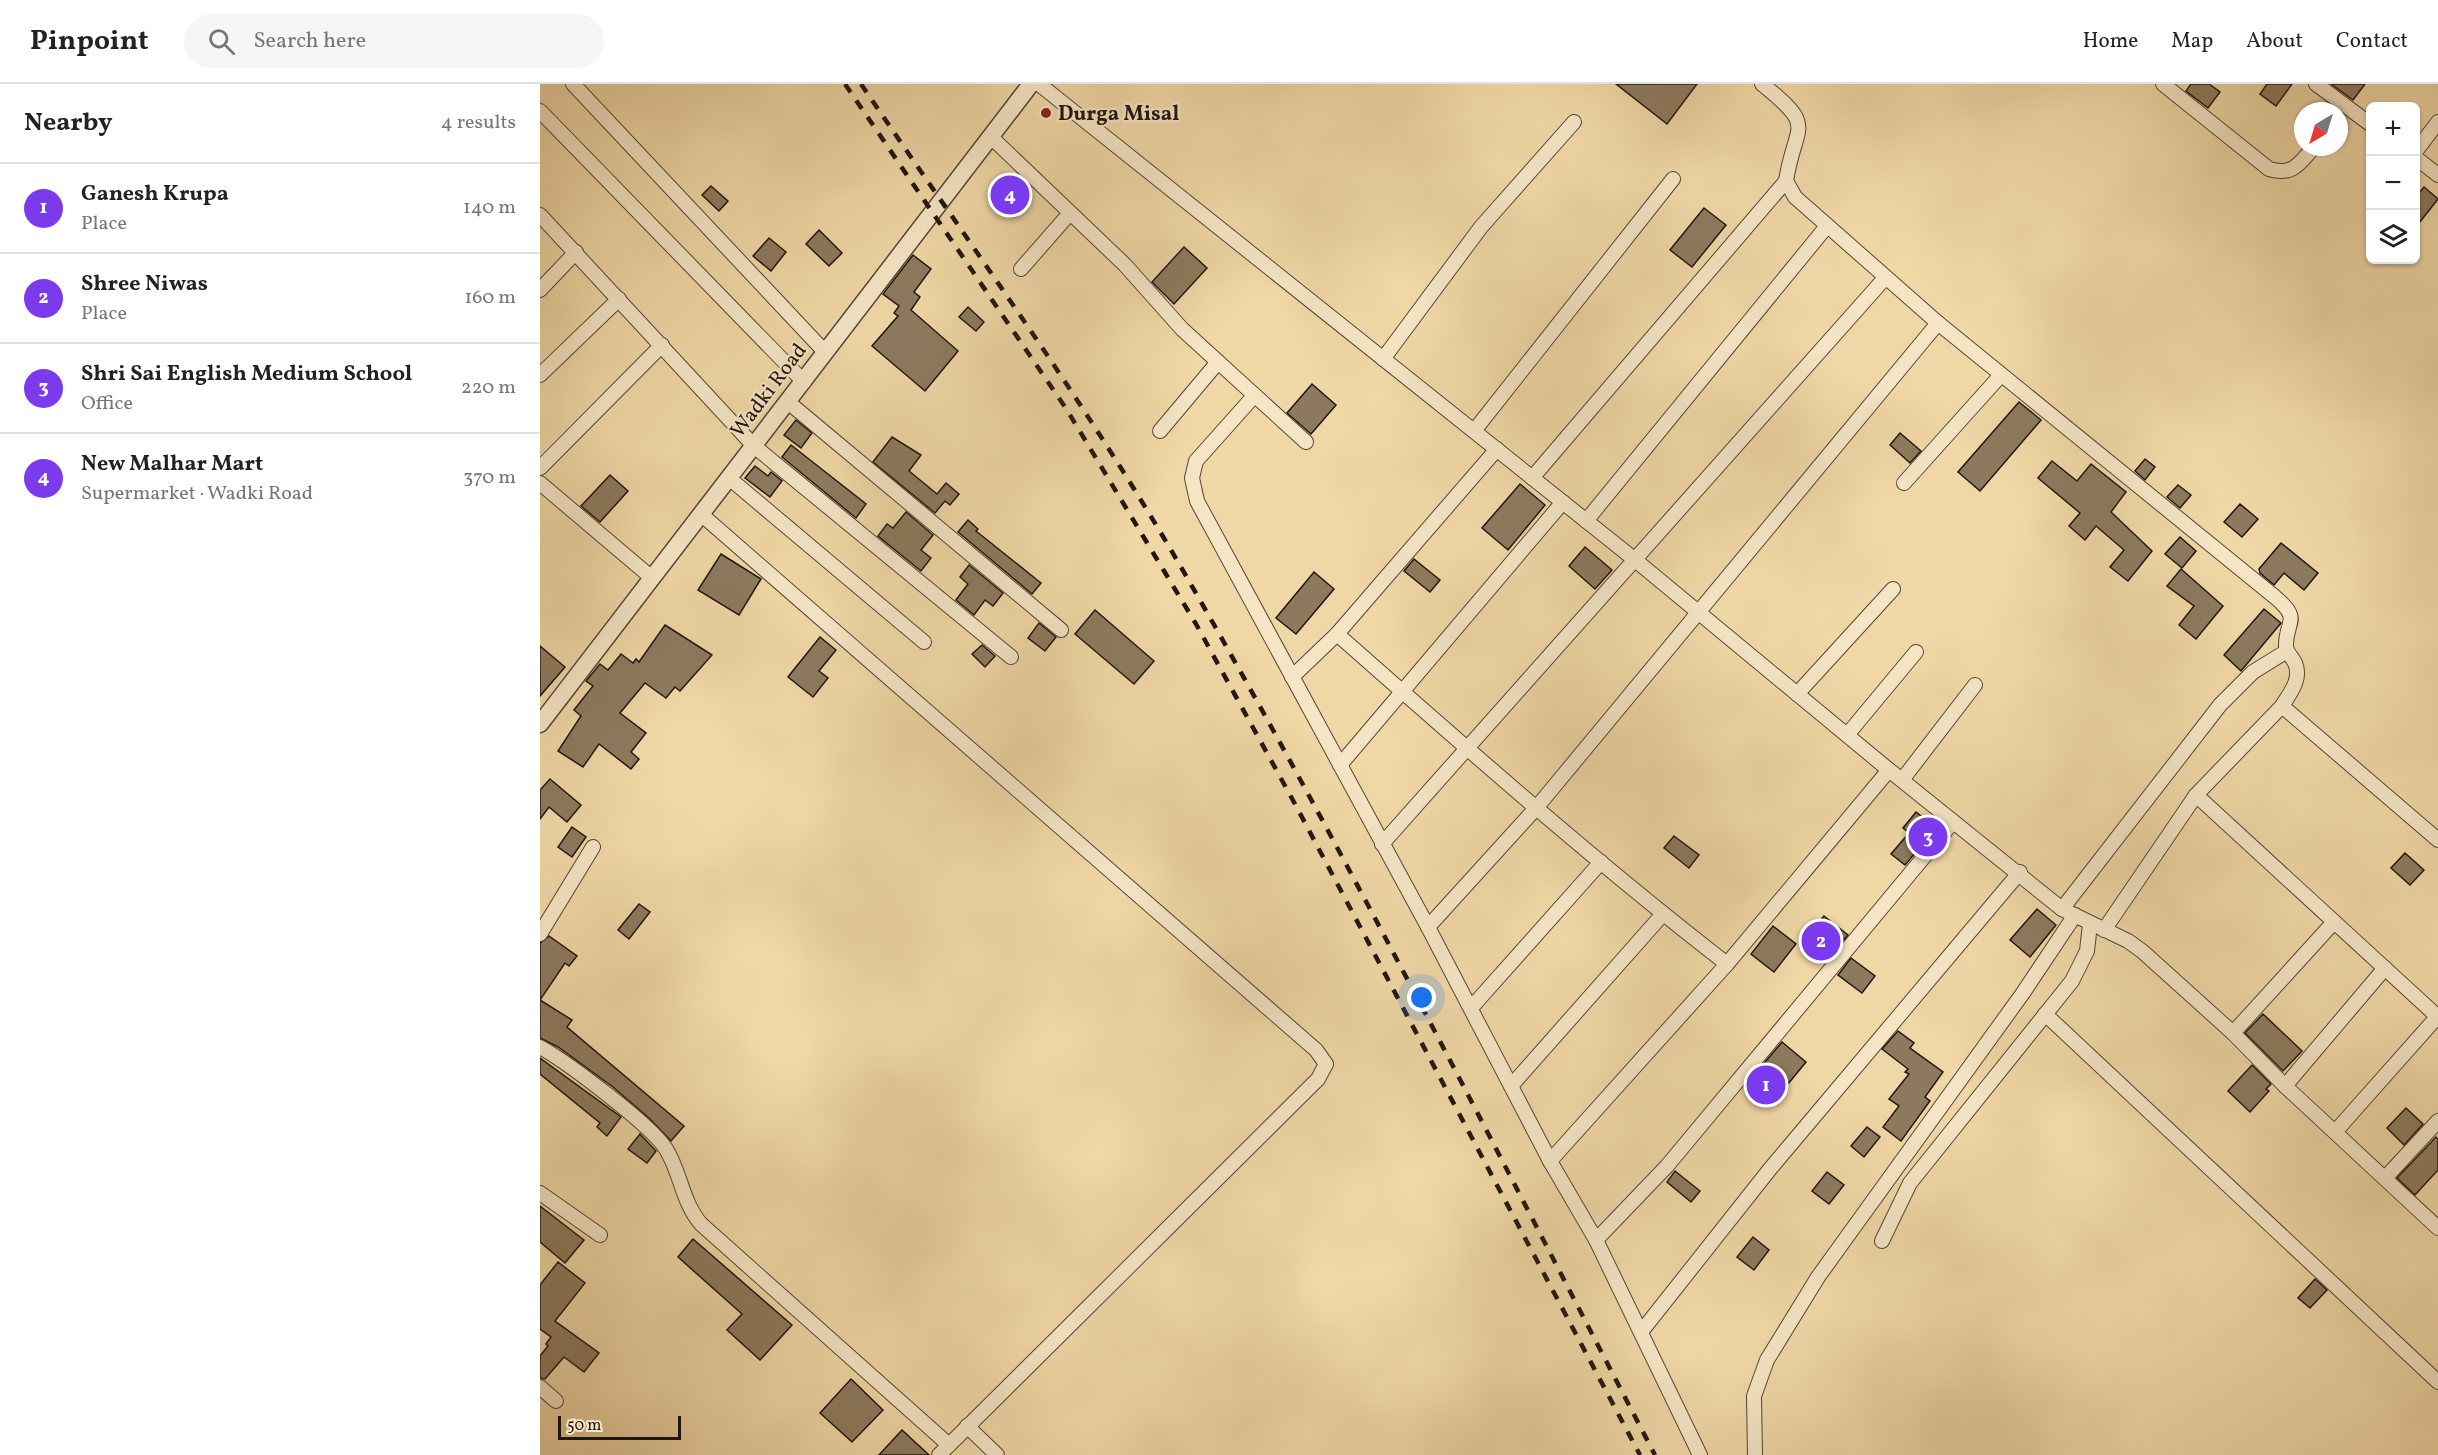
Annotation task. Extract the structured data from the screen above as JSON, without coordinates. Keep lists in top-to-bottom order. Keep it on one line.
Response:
{"streets":{"street":["Wadki Road"]},"places":["Durga Misal"],"scale_bar":"50 m","north":"bottom left","page":{"header":"Pinpoint","search":"Search here","nav":["Home","Map","About","Contact"],"heading":["Nearby","4 results"],"map_buttons":["+","−"],"list":[{"mark":"1","name":"Ganesh Krupa","note":"Place","value":"140 m"},{"mark":"2","name":"Shree Niwas","note":"Place","value":"160 m"},{"mark":"3","name":"Shri Sai English Medium School","note":"Office","value":"220 m"},{"mark":"4","name":"New Malhar Mart","note":"Supermarket · Wadki Road","value":"370 m"}],"pins":["4","3","2","1"],"scale":"50 m"}}
